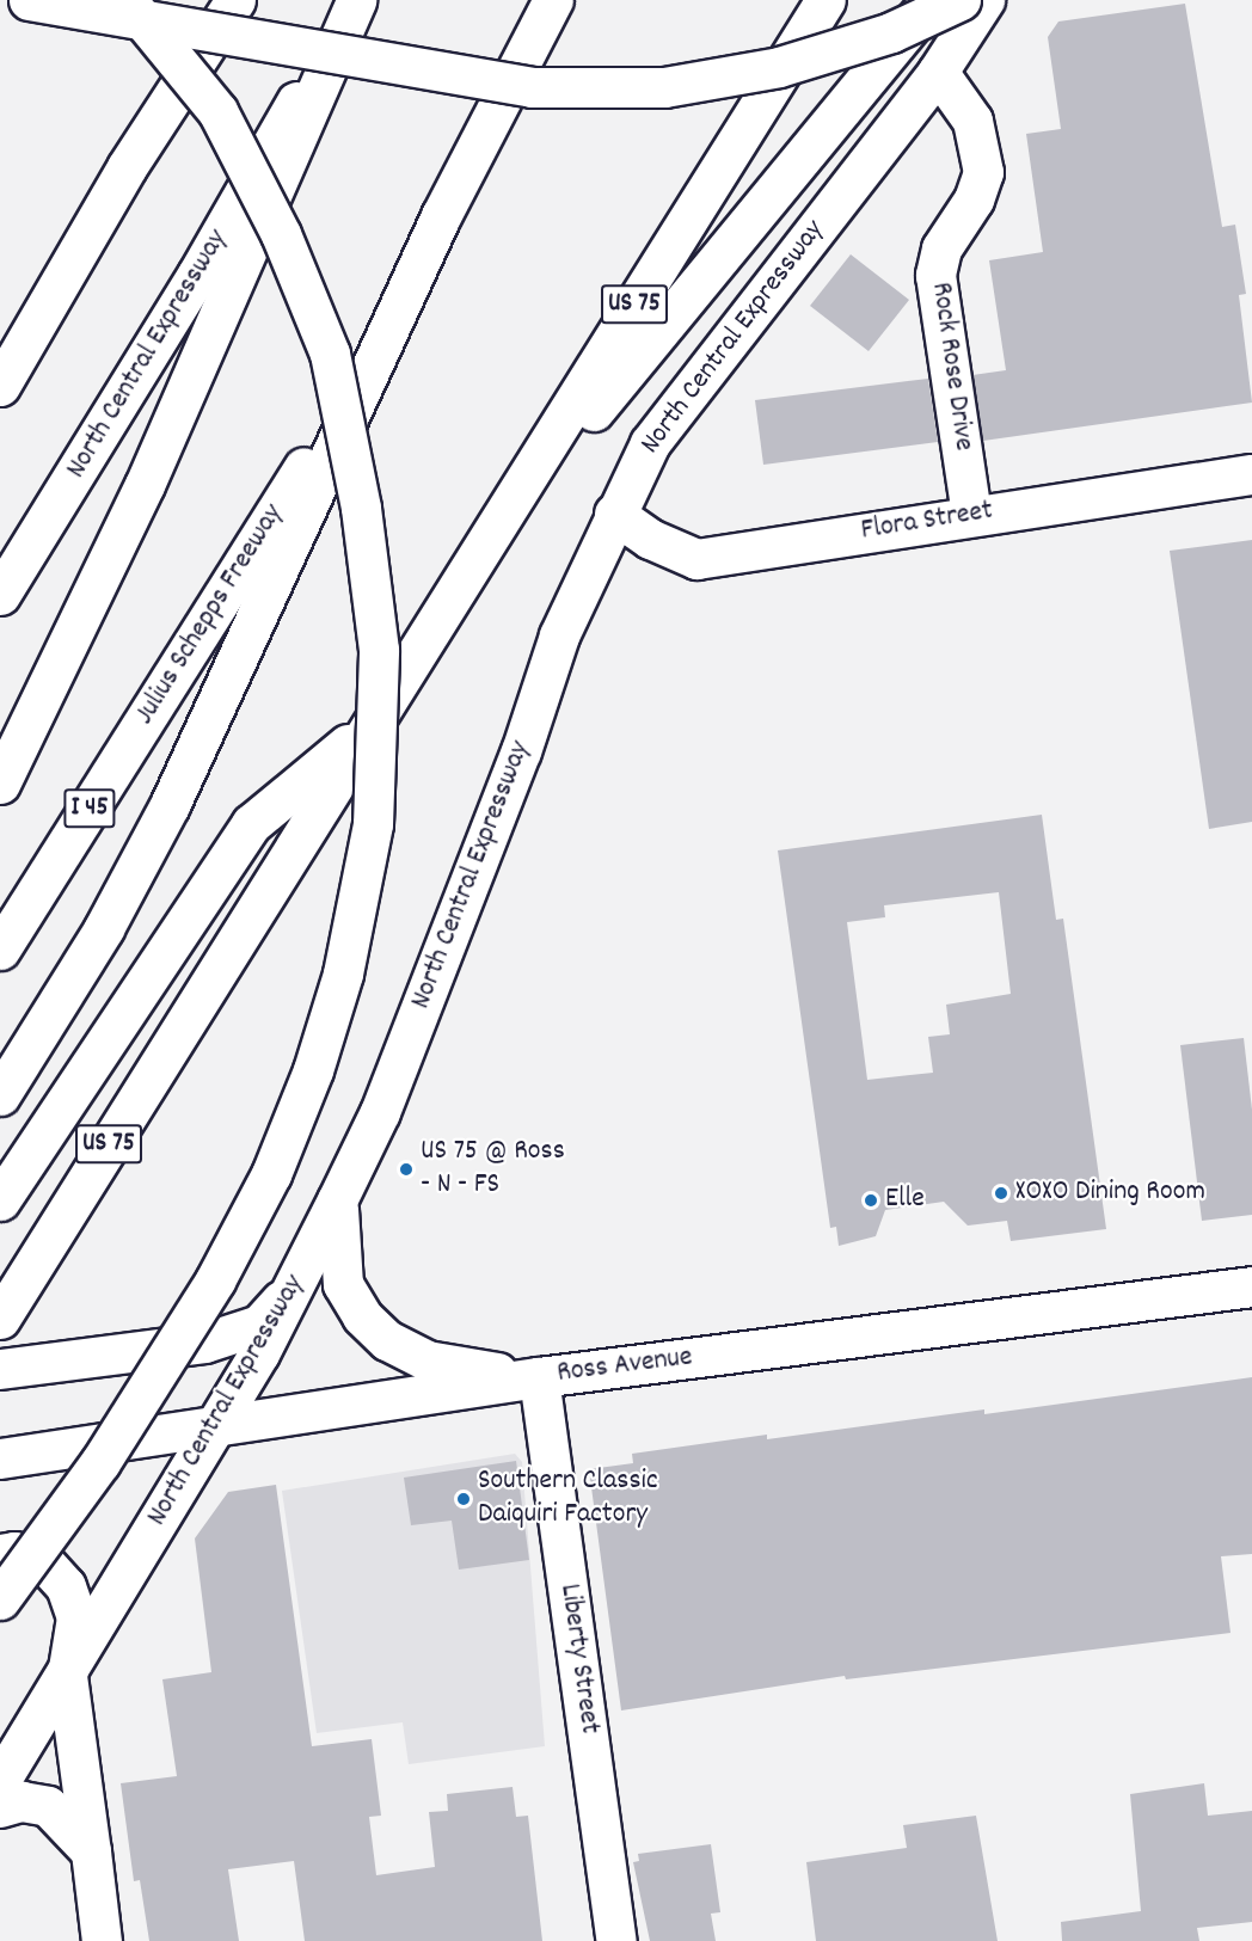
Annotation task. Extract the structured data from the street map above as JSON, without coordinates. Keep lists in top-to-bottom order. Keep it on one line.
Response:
{"streets":{"main road":["US 75","North Central Expressway","Rock Rose Drive","Flora Street","Julius Schepps Freeway","I 45","Ross Avenue","Liberty Street"]},"crossings":[["North Central Expressway","Rock Rose Drive"],["North Central Expressway","Flora Street"],["North Central Expressway","Ross Avenue"],["Rock Rose Drive","Flora Street"],["Ross Avenue","Liberty Street"]],"places":["US 75 @ Ross - N - FS","XOXO Dining Room","Elle","Southern Classic Daiquiri Factory"]}
